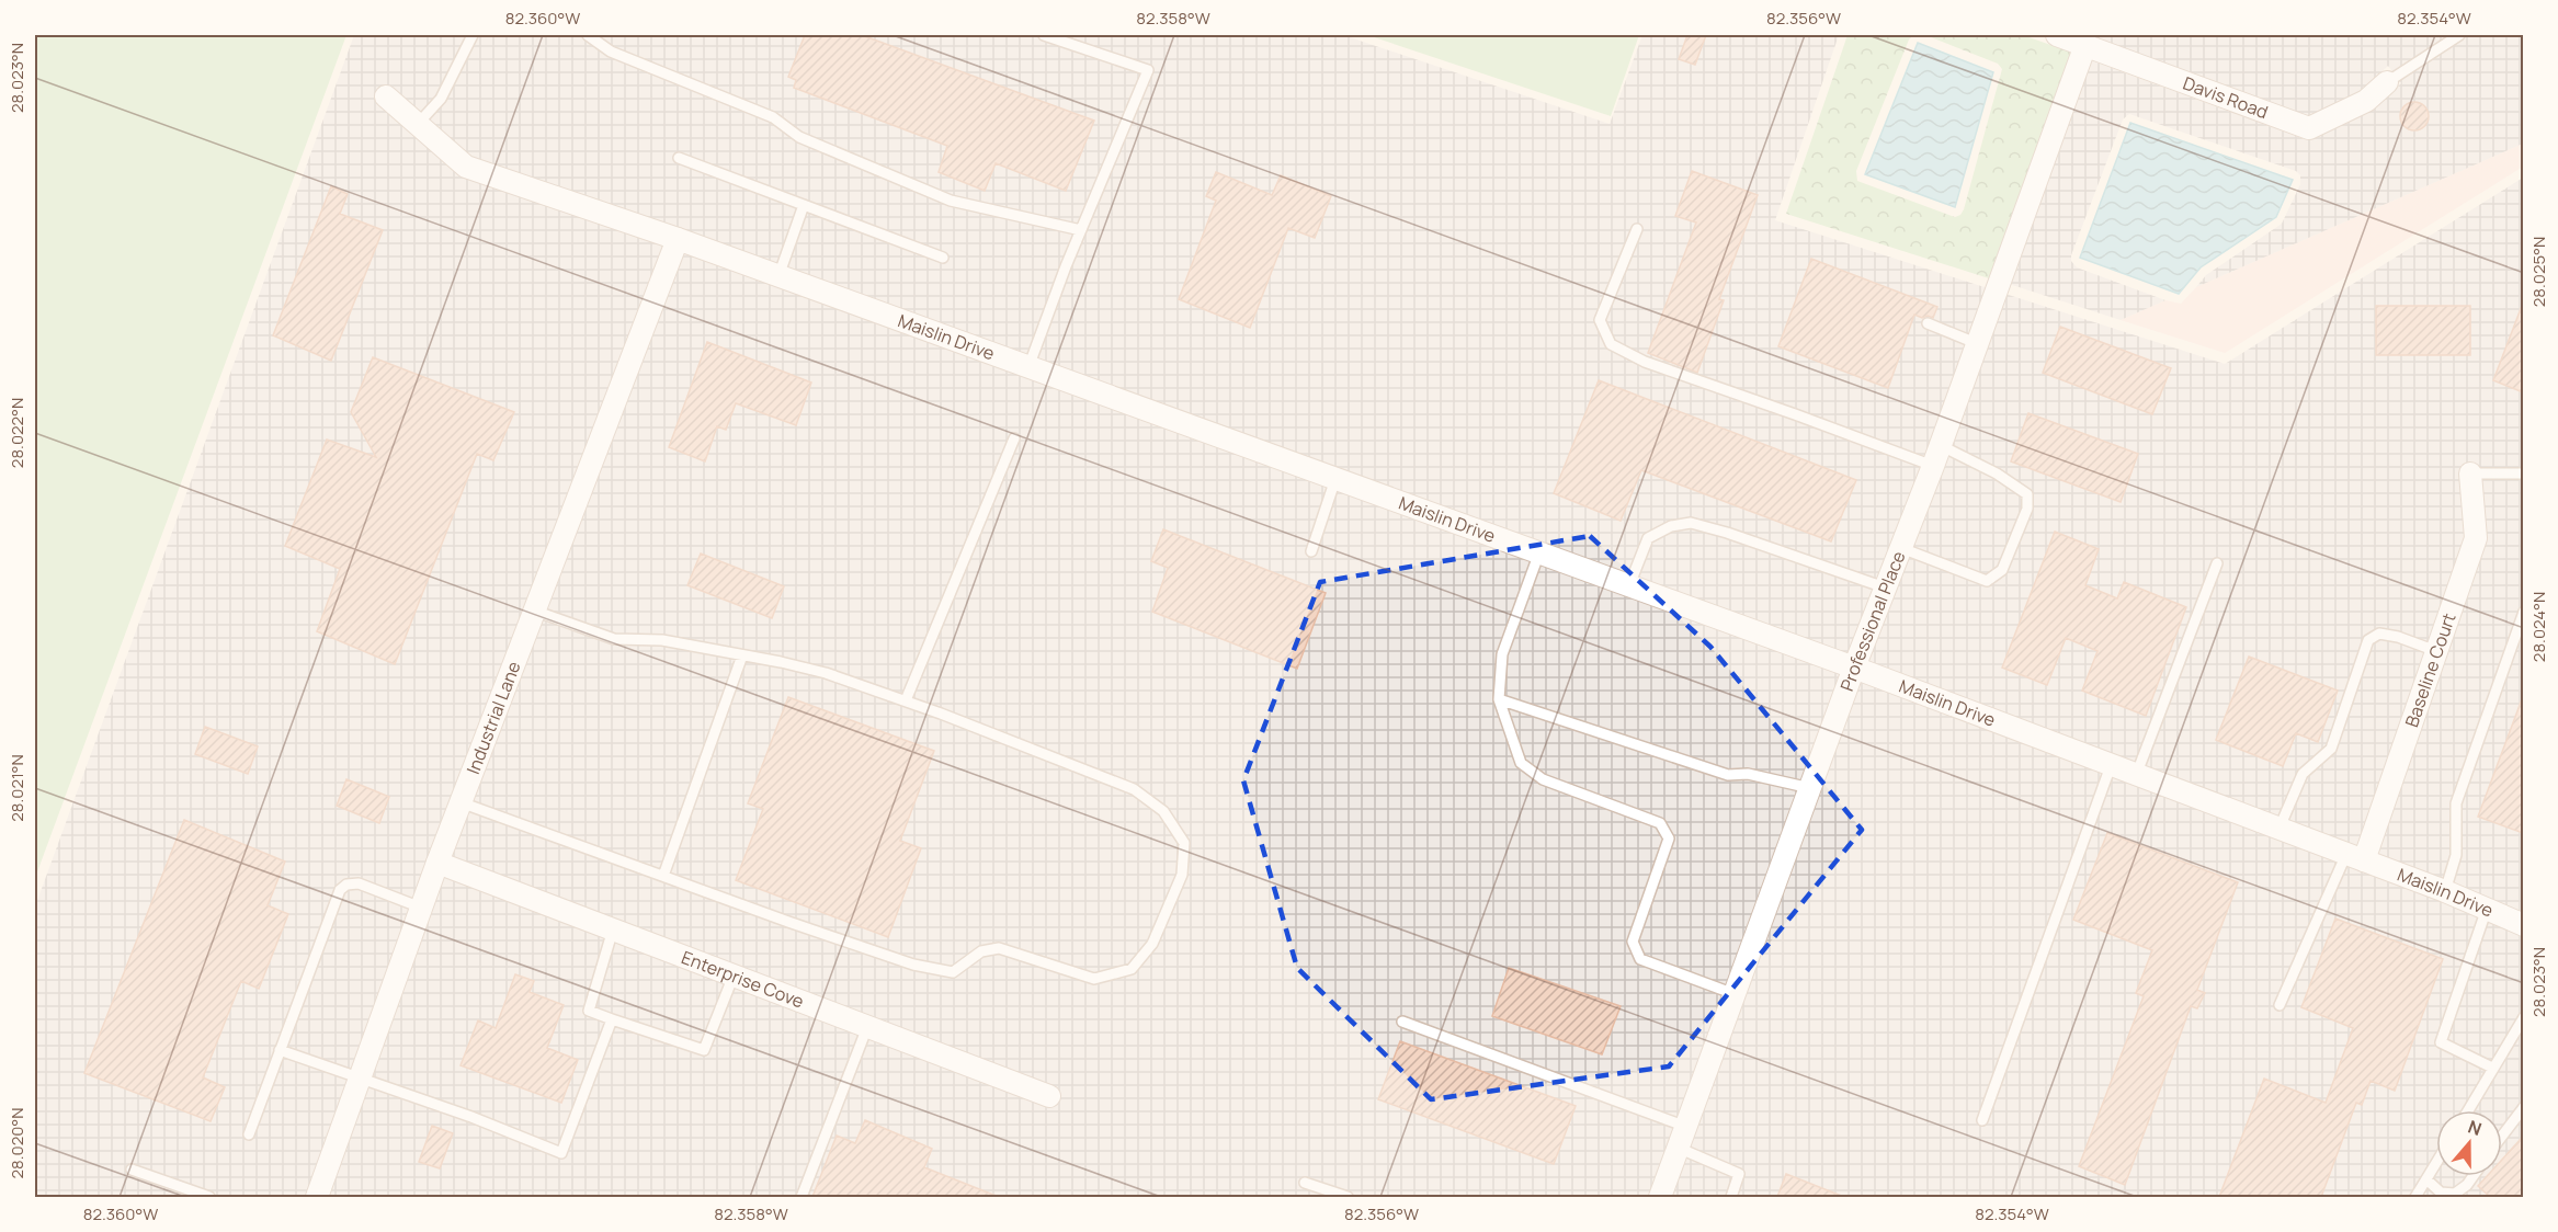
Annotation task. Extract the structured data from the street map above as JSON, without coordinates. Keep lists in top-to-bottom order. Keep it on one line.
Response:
{"streets":{"street":["Davis Road","Maislin Drive","Professional Place","Baseline Court","Industrial Lane","Enterprise Cove"]},"crossings":[["Davis Road","Professional Place"],["Maislin Drive","Professional Place"],["Maislin Drive","Baseline Court"],["Maislin Drive","Industrial Lane"],["Industrial Lane","Enterprise Cove"]],"north":"top","coordinates":["82.360°W","82.358°W","82.356°W","82.354°W","28.023°N","28.025°N","28.022°N","28.024°N","28.021°N","28.020°N"]}
